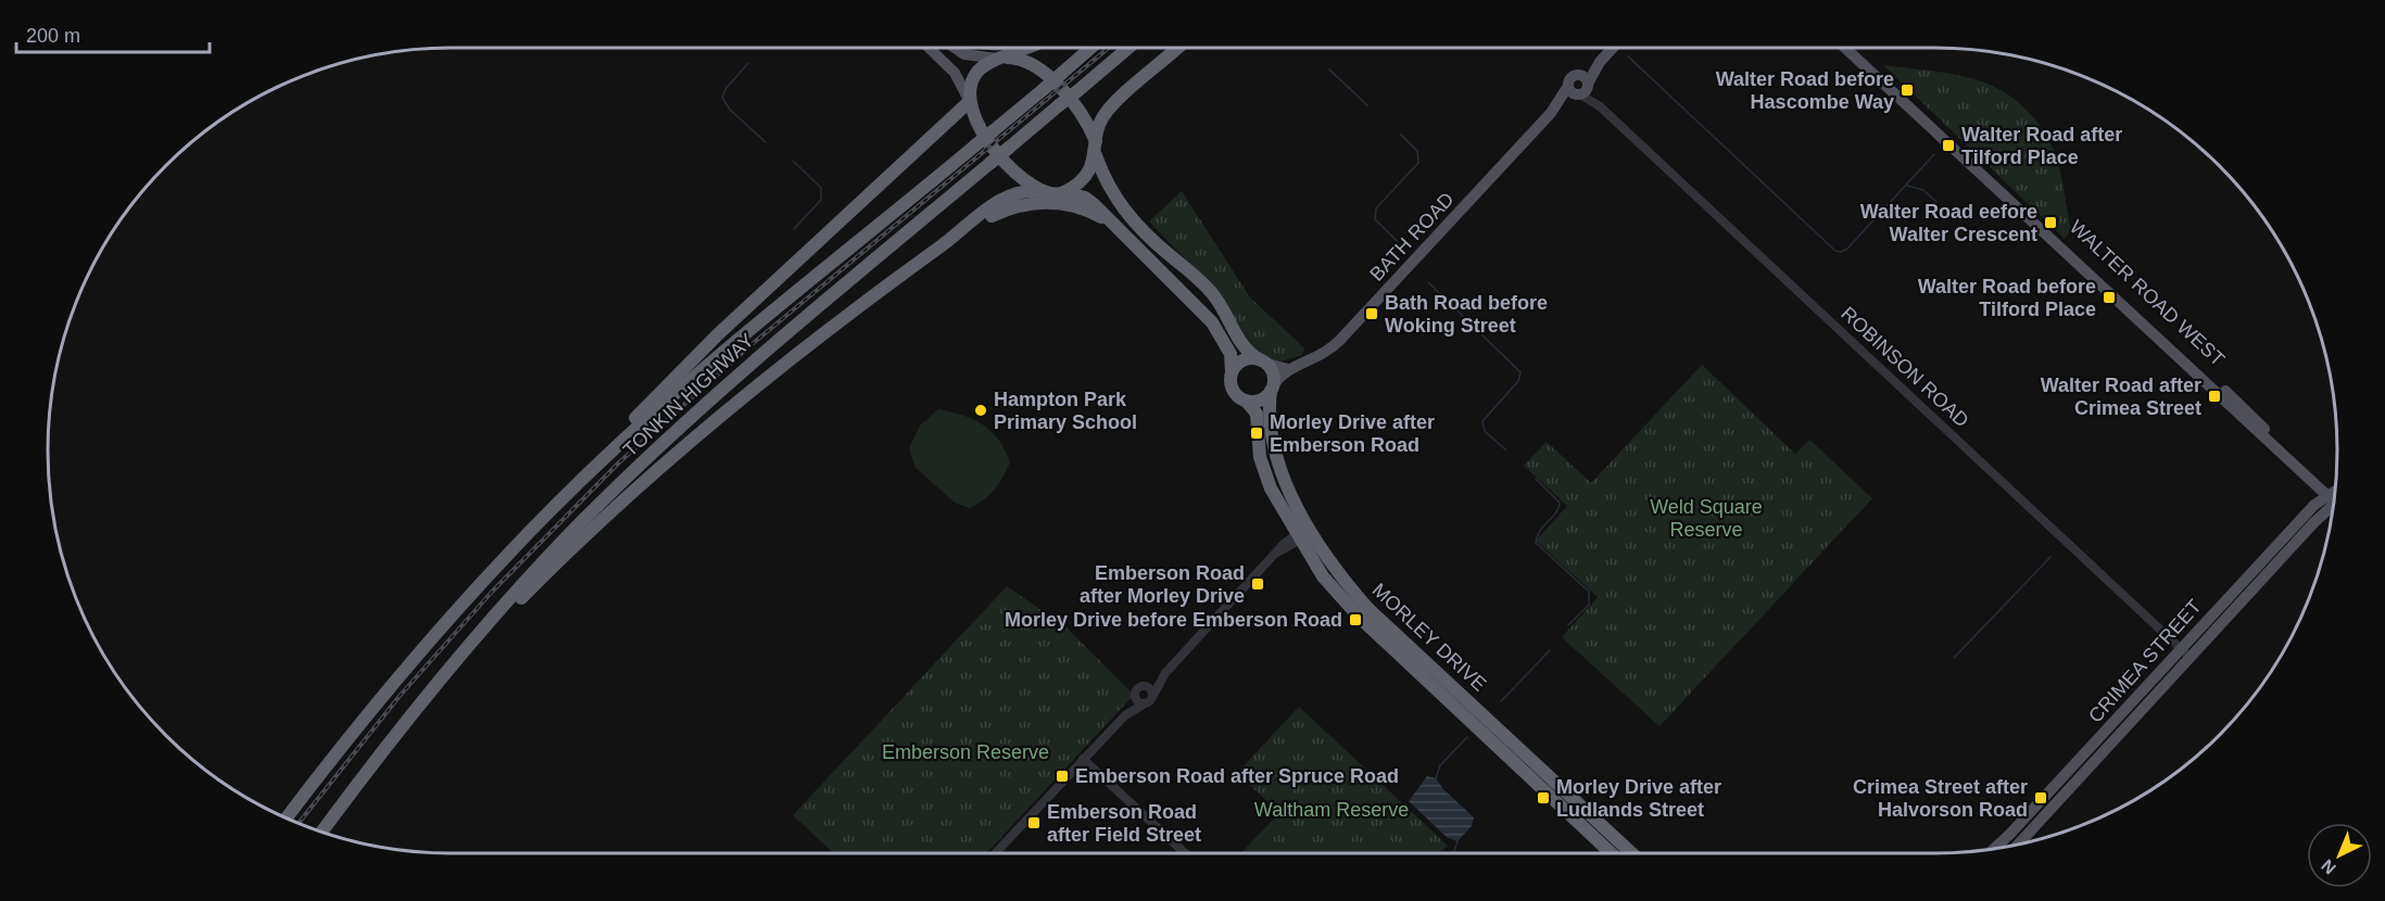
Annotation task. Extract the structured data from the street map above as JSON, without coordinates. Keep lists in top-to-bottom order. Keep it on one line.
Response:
{"streets":{"highway":["TONKIN HIGHWAY","MORLEY DRIVE"],"main road":["BATH ROAD","WALTER ROAD WEST","CRIMEA STREET"],"street":["ROBINSON ROAD"]},"crossings":[["BATH ROAD","ROBINSON ROAD"],["BATH ROAD","MORLEY DRIVE"],["ROBINSON ROAD","CRIMEA STREET"]],"parks":["Weld Square Reserve","Emberson Reserve","Waltham Reserve"],"places":{"transit":["Walter Road before Hascombe Way","Walter Road after Tilford Place","Walter Road eefore Walter Crescent","Walter Road before Tilford Place","Bath Road before Woking Street","Walter Road after Crimea Street","Morley Drive after Emberson Road","Emberson Road after Morley Drive","Morley Drive before Emberson Road","Emberson Road after Spruce Road","Morley Drive after Ludlands Street","Crimea Street after Halvorson Road","Emberson Road after Field Street"],"other":["Hampton Park Primary School"]},"scale_bar":"200 m","north":"bottom left"}
